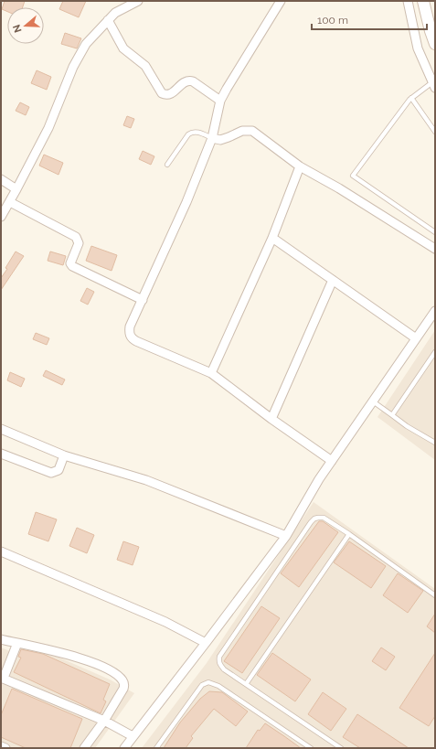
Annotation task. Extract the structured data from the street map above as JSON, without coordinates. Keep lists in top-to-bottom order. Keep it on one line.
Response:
{"scale_bar":"100 m","north":"left"}
